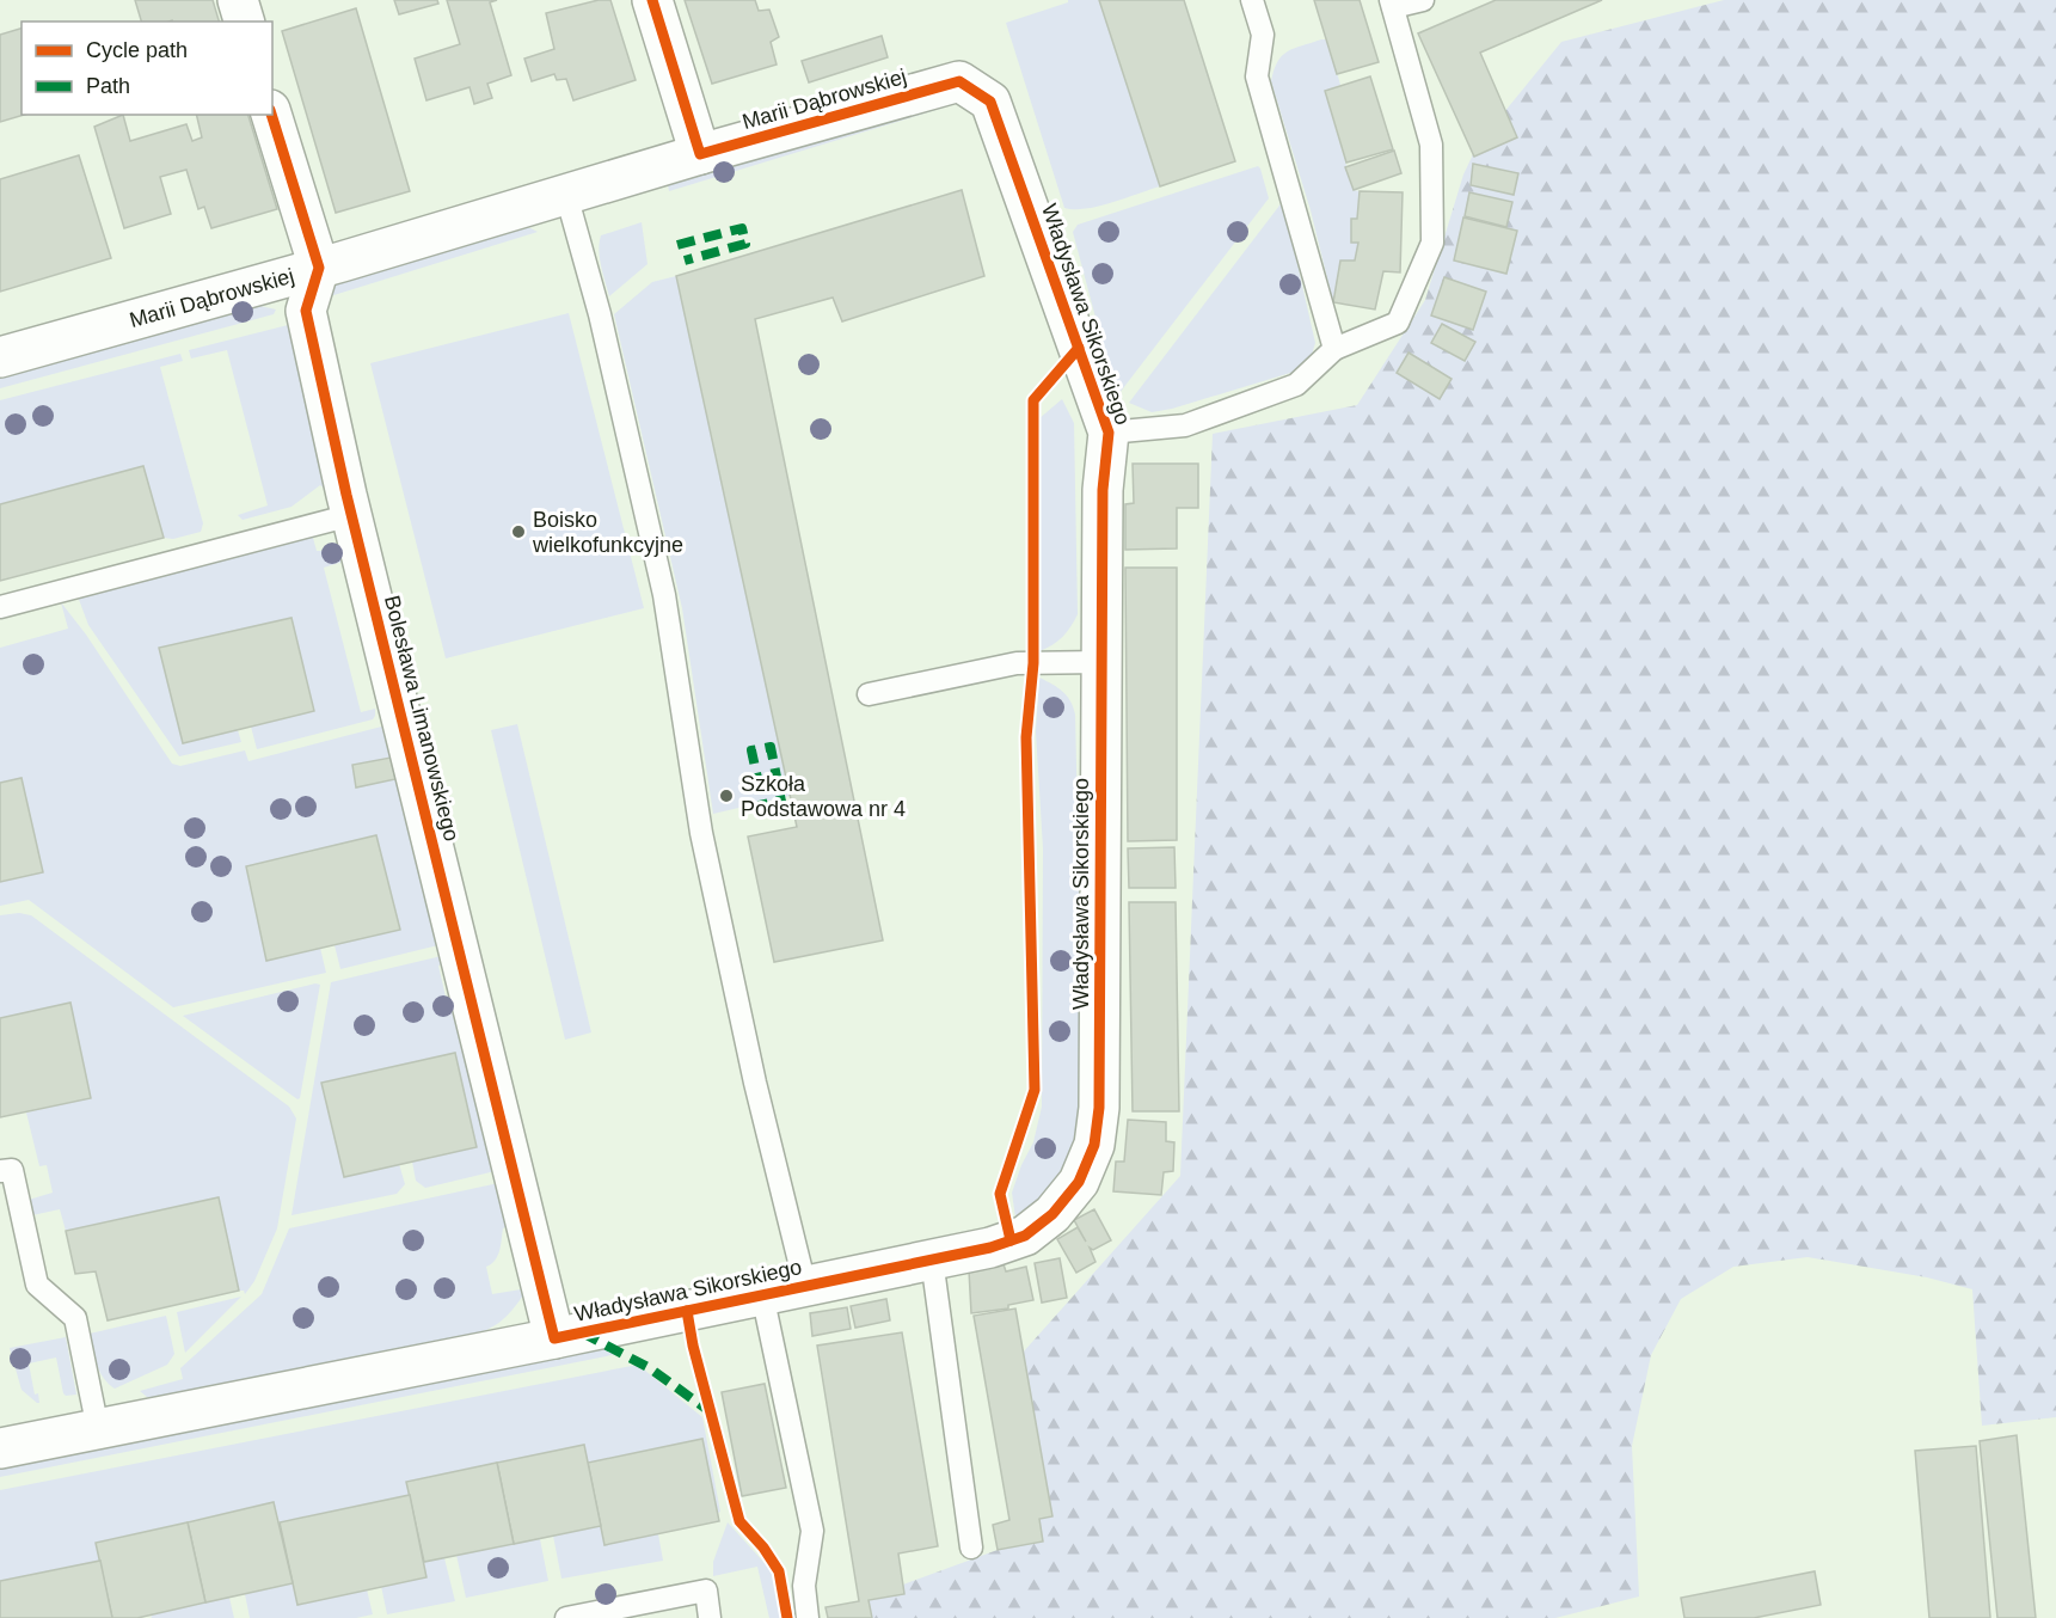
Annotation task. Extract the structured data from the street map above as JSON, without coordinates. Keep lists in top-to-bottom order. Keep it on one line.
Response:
{"streets":{"street":["Marii Dąbrowskiej","Władysława Sikorskiego","Bolesława Limanowskiego"]},"crossings":[["Marii Dąbrowskiej","Władysława Sikorskiego"],["Marii Dąbrowskiej","Bolesława Limanowskiego"],["Władysława Sikorskiego","Bolesława Limanowskiego"]],"places":["Boisko wielkofunkcyjne","Szkoła Podstawowa nr 4"],"legend":["Cycle path","Path"]}
